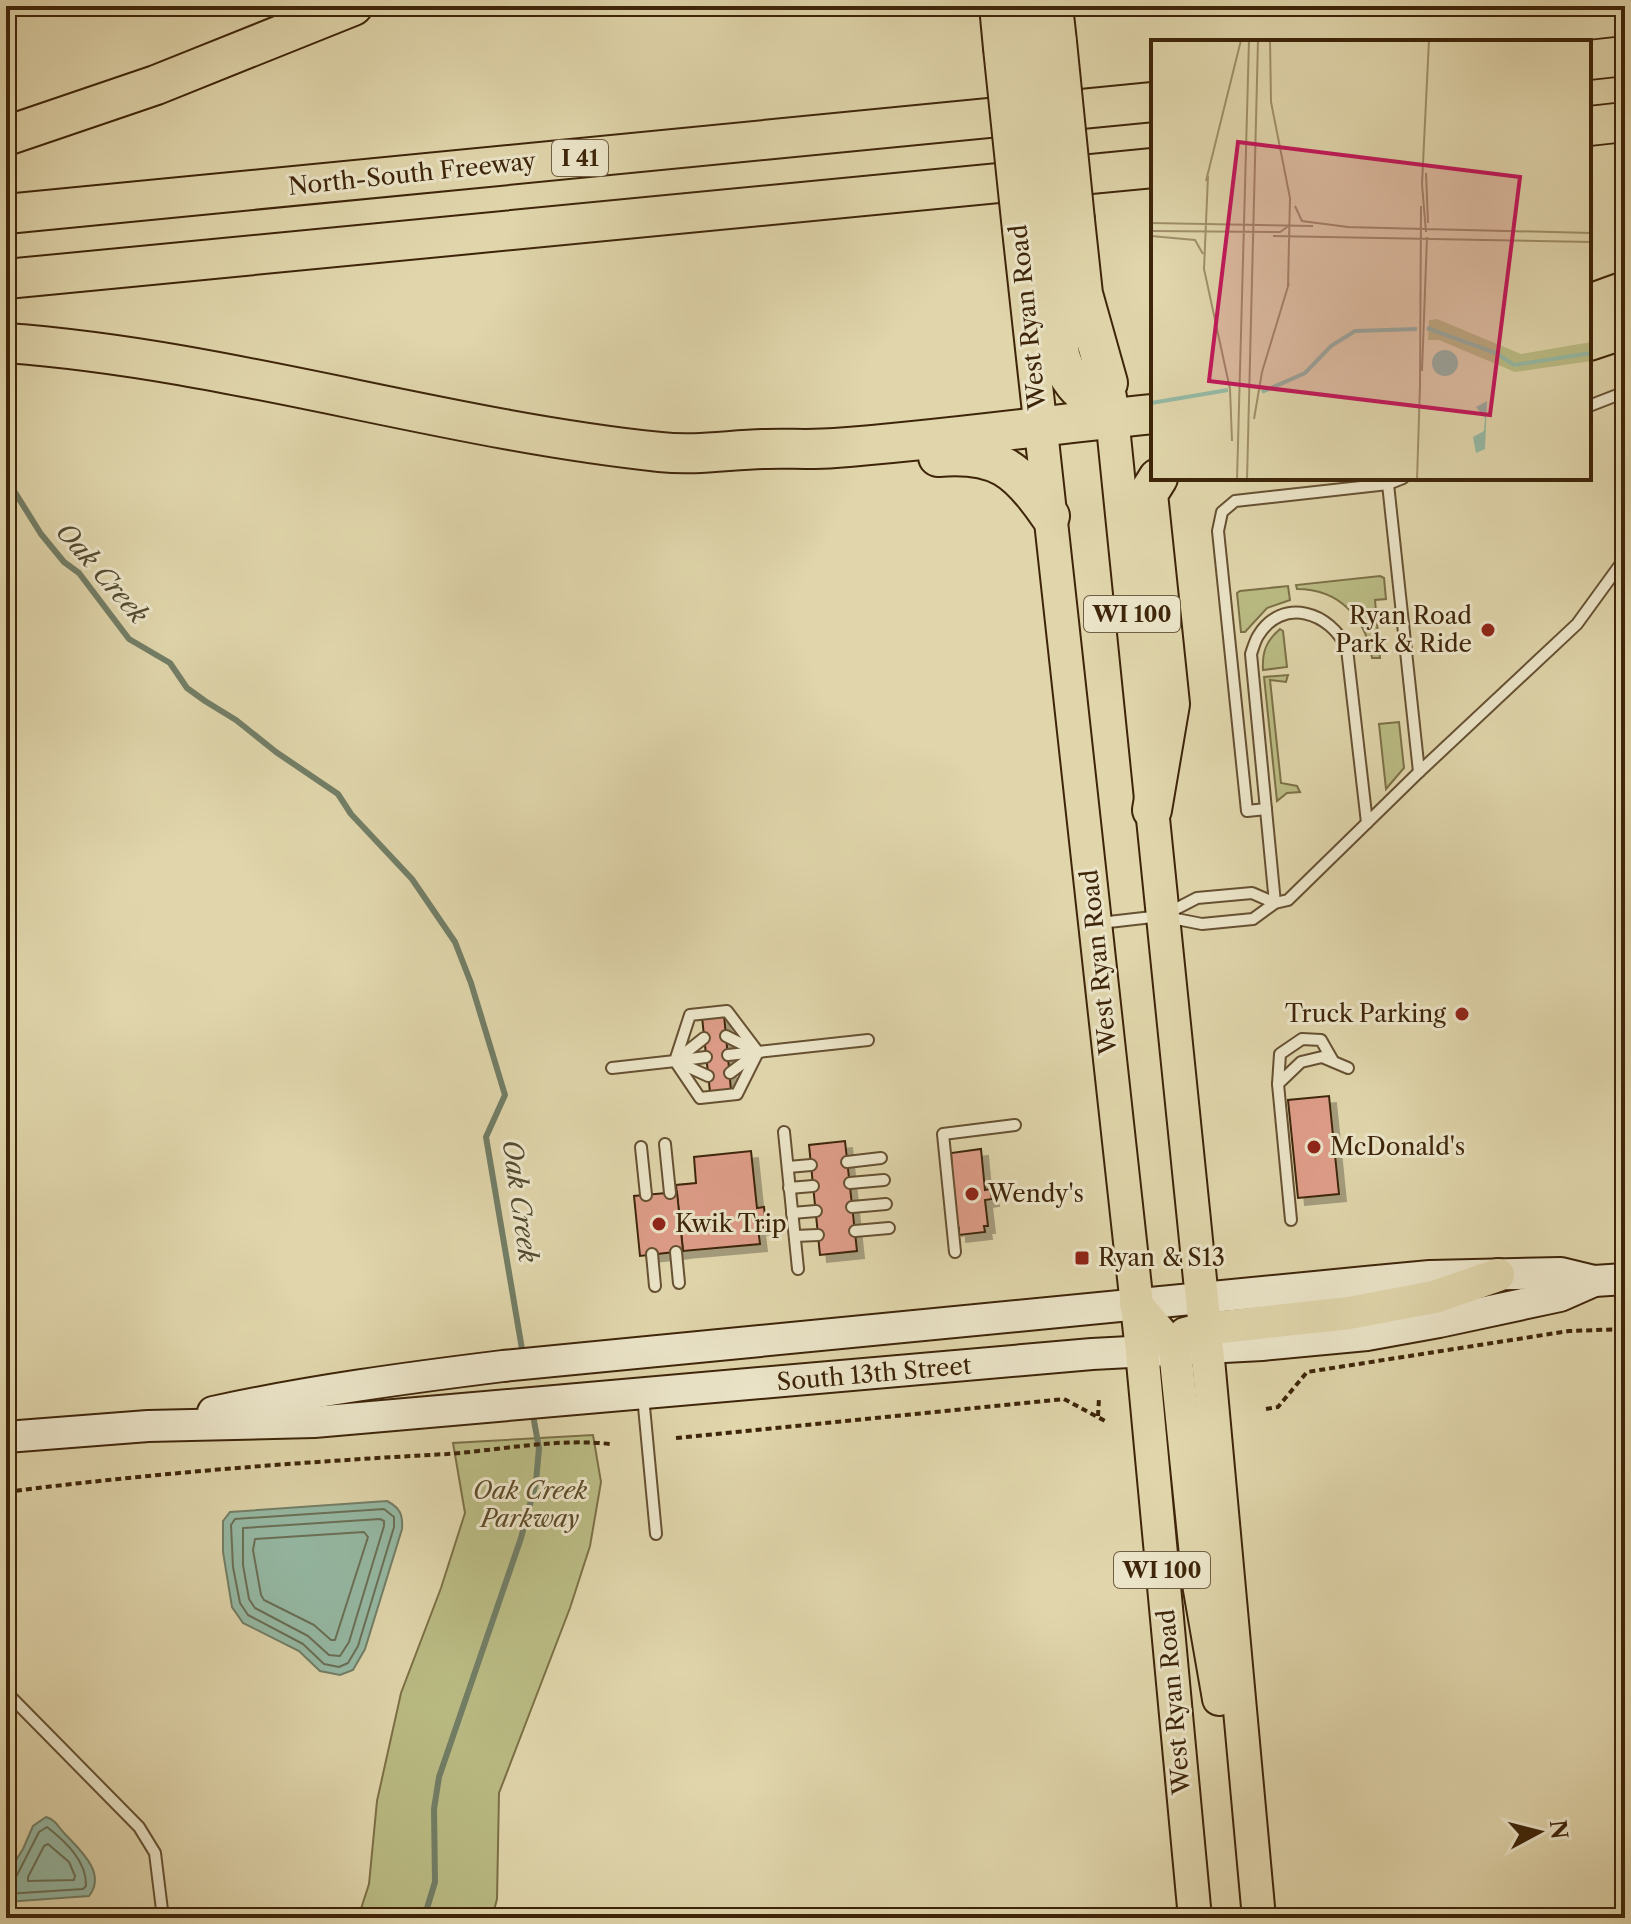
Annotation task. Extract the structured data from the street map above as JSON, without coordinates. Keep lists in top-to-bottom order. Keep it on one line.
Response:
{"streets":{"highway":["I 41","North-South Freeway"],"main road":["West Ryan Road","WI 100"],"street":["South 13th Street"]},"crossings":[["West Ryan Road","South 13th Street"],["WI 100","South 13th Street"]],"water":["Oak Creek"],"parks":["Oak Creek Parkway"],"places":{"other":["Ryan Road Park & Ride","Truck Parking","McDonald's","Wendy's","Kwik Trip"],"transit":["Ryan & S13"]},"north":"right"}
